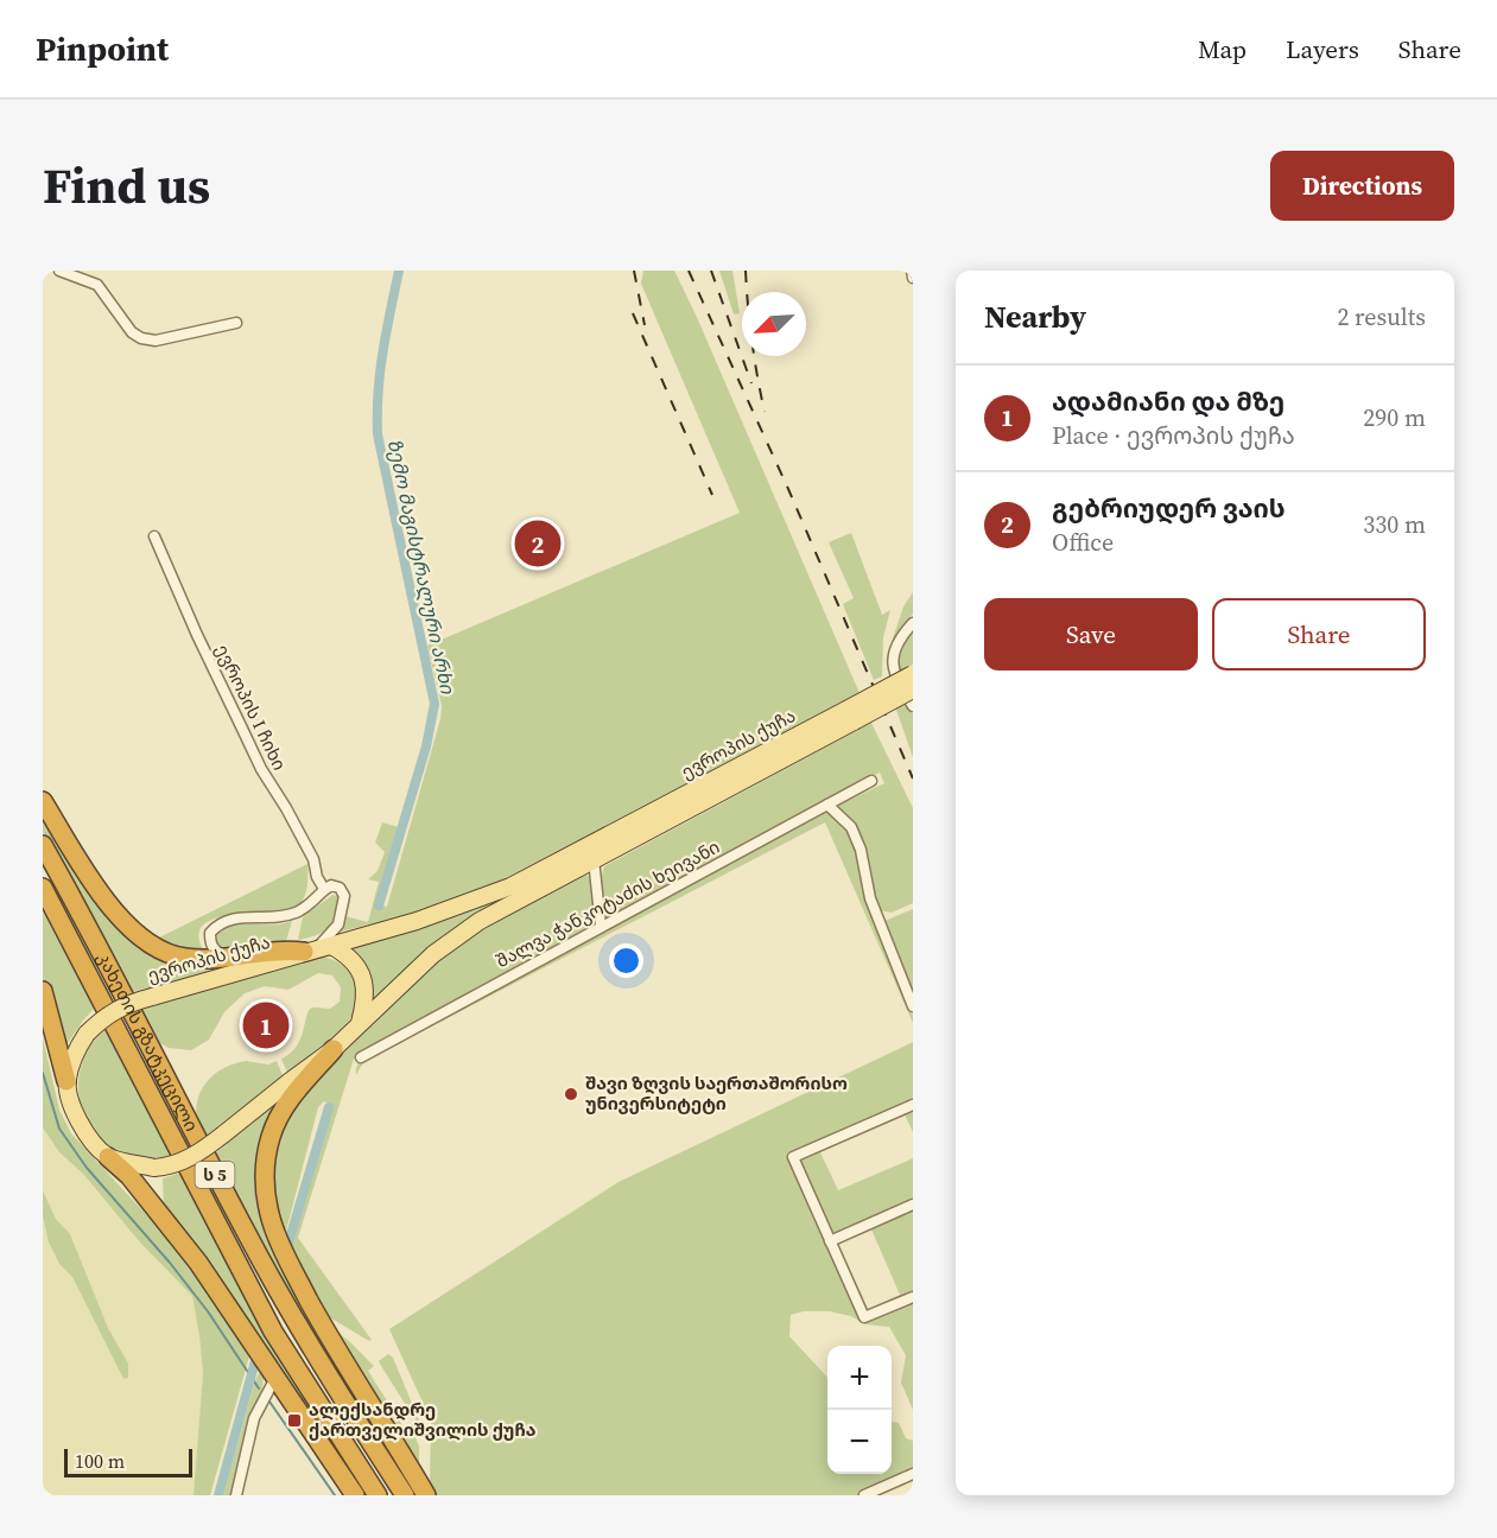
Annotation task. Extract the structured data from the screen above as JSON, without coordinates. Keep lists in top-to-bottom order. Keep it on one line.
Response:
{"streets":{"highway":["კახეთის გზატკეცილი","ს 5"],"main road":["ევროპის ქუჩა"],"street":["ევროპის I ჩიხი","შალვა ჭანკოტაძის ხეივანი"]},"crossings":[["ევროპის I ჩიხი","ევროპის ქუჩა"]],"water":["ზემო მაგისტრალური არხი"],"places":{"other":["შავი ზღვის საერთაშორისო უნივერსიტეტი"],"transit":["ალექსანდრე ქართველიშვილის ქუჩა"]},"scale_bar":"100 m","north":"bottom left","page":{"header":"Pinpoint","nav":["Map","Layers","Share"],"title":"Find us","buttons":["Directions",["Save","Share"]],"heading":["Nearby","2 results"],"list":[{"mark":"1","name":"ადამიანი და მზე","note":"Place · ევროპის ქუჩა","value":"290 m"},{"mark":"2","name":"გებრიუდერ ვაის","note":"Office","value":"330 m"}],"pins":["2","1"],"map_buttons":["+","−"],"scale":"100 m"}}
